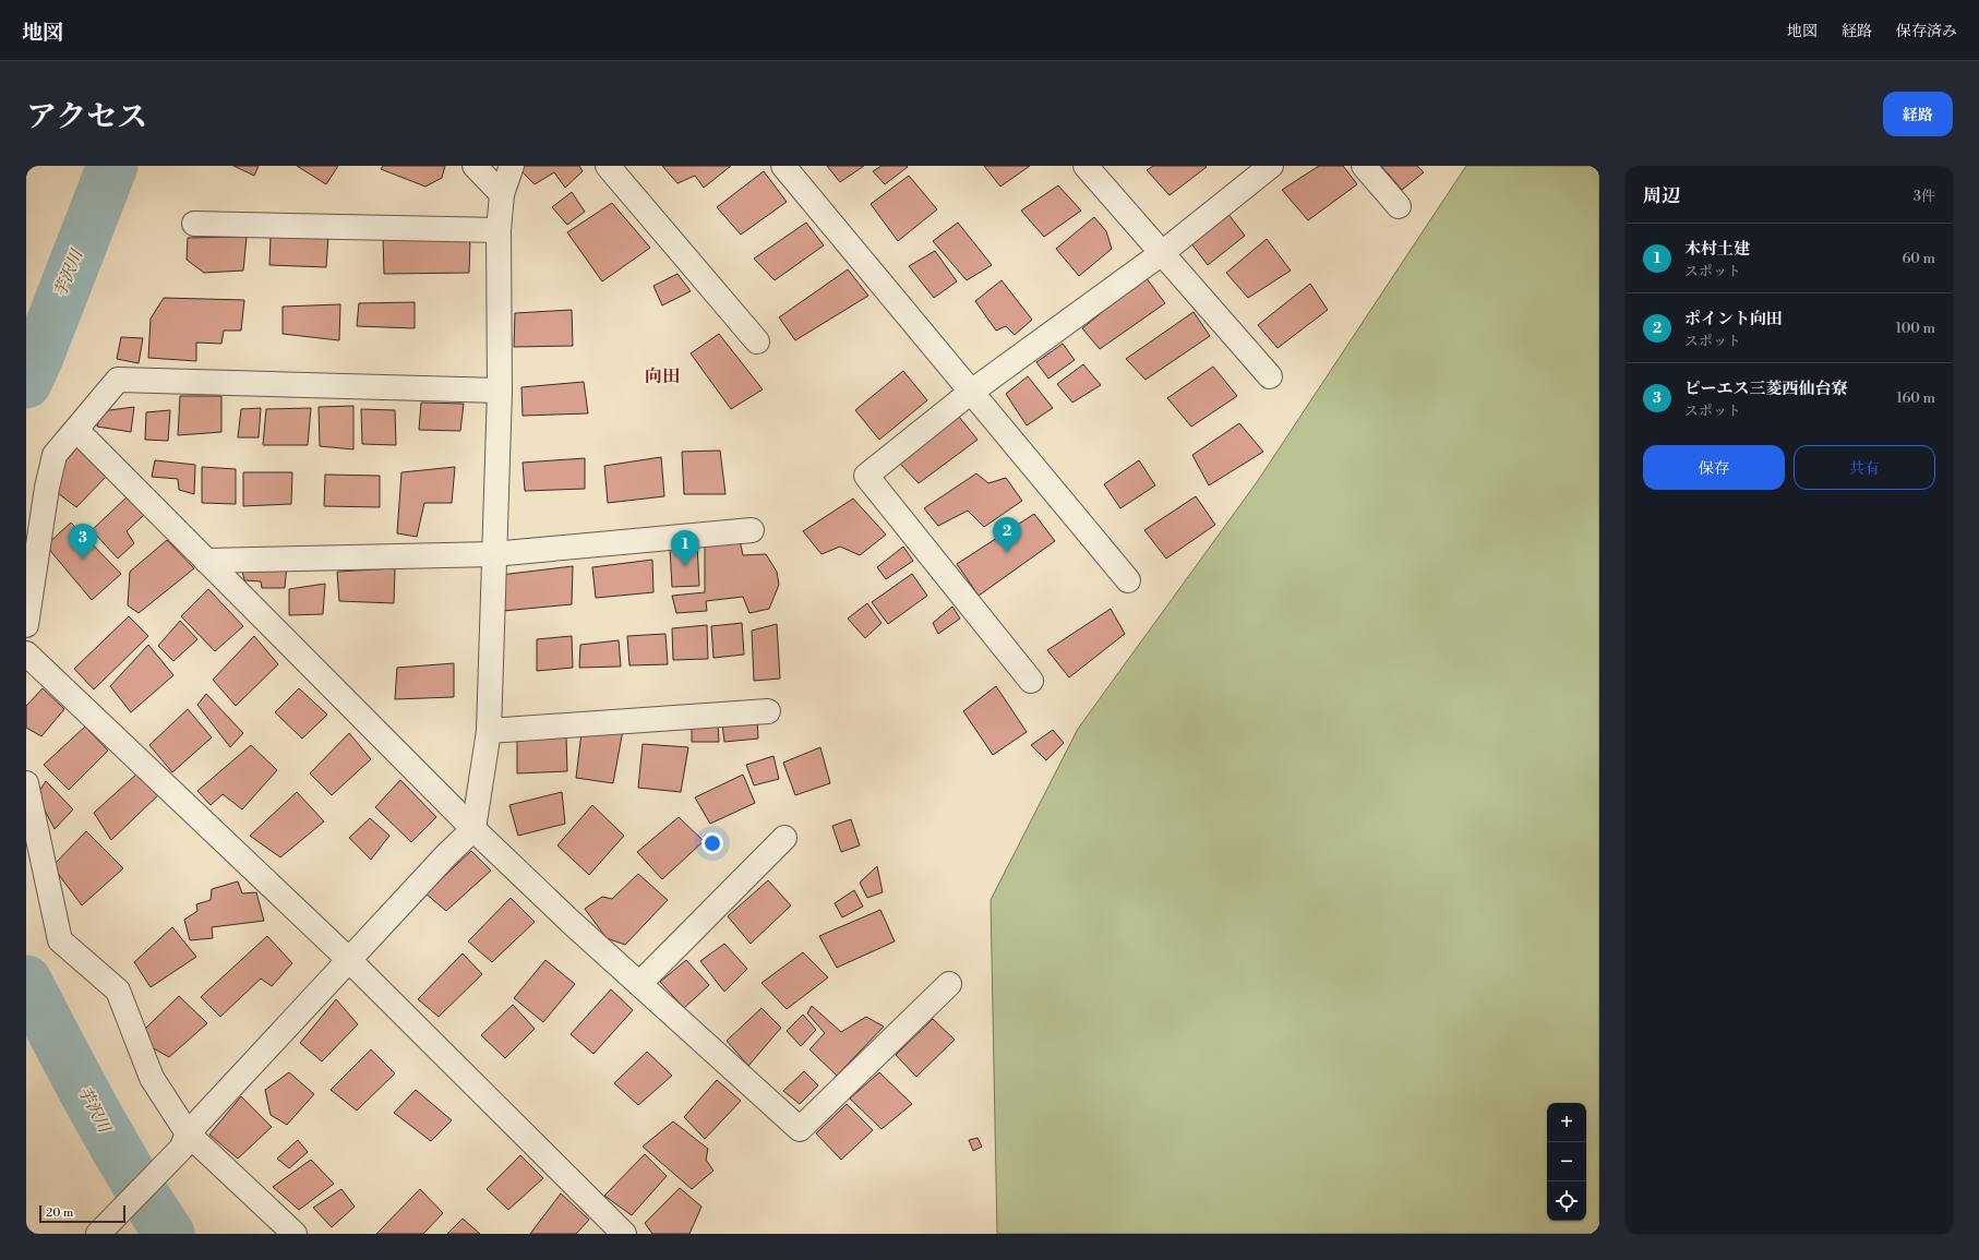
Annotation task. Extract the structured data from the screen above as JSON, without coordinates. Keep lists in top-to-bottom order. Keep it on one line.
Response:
{"districts":["向田"],"water":["芋沢川"],"scale_bar":"20 m","page":{"header":"地図","nav":["地図","経路","保存済み"],"title":"アクセス","buttons":["経路",["保存","共有"]],"heading":["周辺","3件"],"list":[{"mark":"1","name":"木村土建","note":"スポット","value":"60 m"},{"mark":"2","name":"ポイント向田","note":"スポット","value":"100 m"},{"mark":"3","name":"ピーエス三菱西仙台寮","note":"スポット","value":"160 m"}],"pins":["2","3","1"],"map_buttons":["+","−"],"scale":"20 m"}}
